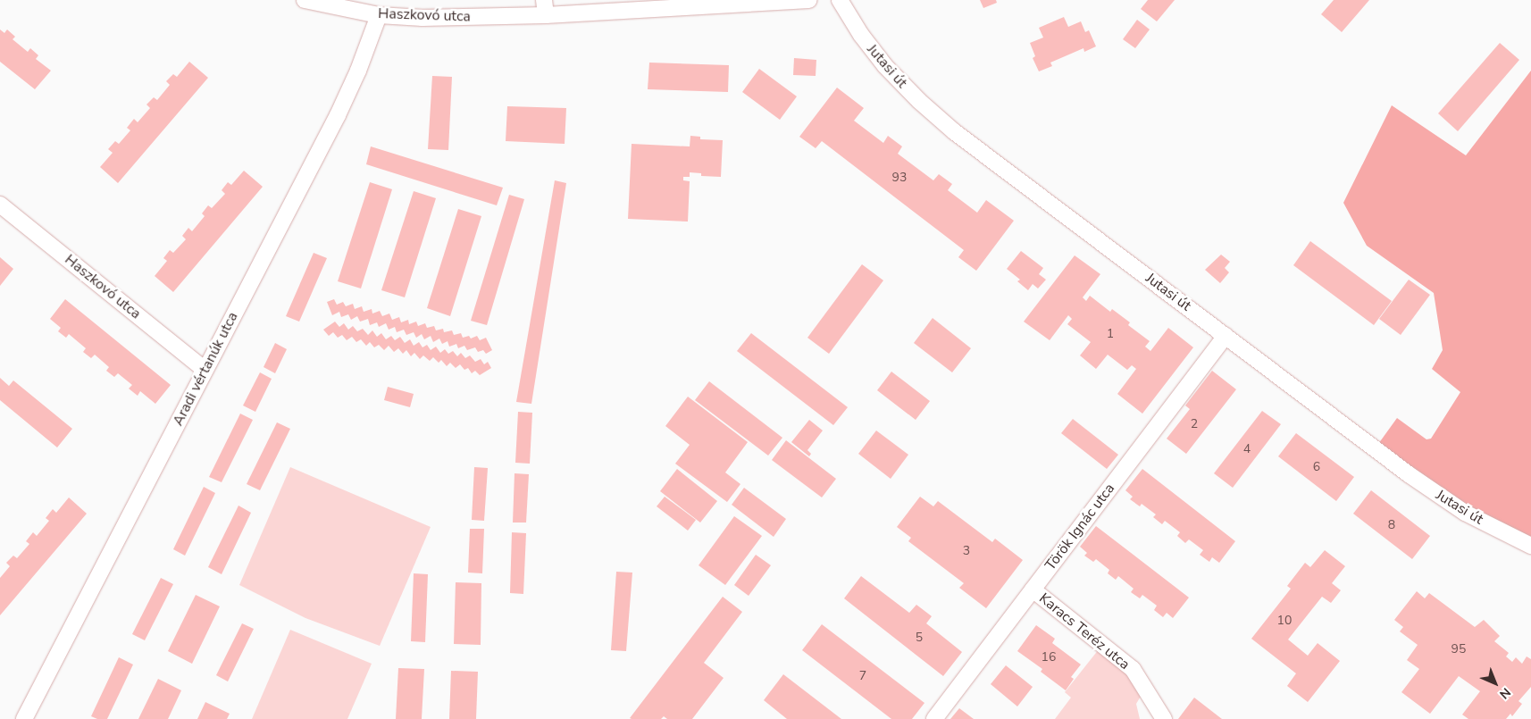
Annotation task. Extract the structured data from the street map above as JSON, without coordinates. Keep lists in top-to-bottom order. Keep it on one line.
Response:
{"streets":{"street":["Haszkovó utca","Jutasi út","Aradi vértanúk utca","Török Ignác utca","Karacs Teréz utca"]},"crossings":[["Haszkovó utca","Aradi vértanúk utca"],["Jutasi út","Török Ignác utca"],["Török Ignác utca","Karacs Teréz utca"]],"house_numbers":["93","1","2","4","6","8","3","10","5","95","16","7"],"north":"bottom right"}
